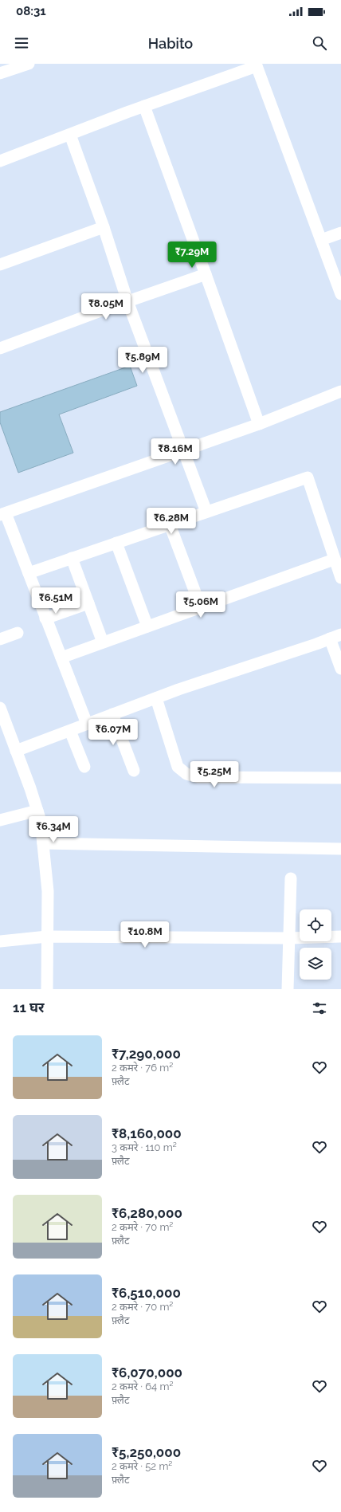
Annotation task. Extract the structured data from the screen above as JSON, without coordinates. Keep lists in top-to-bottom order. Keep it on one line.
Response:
{"page":{"status":"08:31","header":"Habito","price":["₹7.29M","₹8.05M","₹5.89M","₹8.16M","₹6.28M","₹6.51M","₹5.06M","₹6.07M","₹5.25M","₹6.34M","₹10.8M"],"heading":"11 घर","list":[{"name":"₹7,290,000","note":"2 कमरे · 76 m² · फ़्लैट"},{"name":"₹8,160,000","note":"3 कमरे · 110 m² · फ़्लैट"},{"name":"₹6,280,000","note":"2 कमरे · 70 m² · फ़्लैट"},{"name":"₹6,510,000","note":"2 कमरे · 70 m² · फ़्लैट"},{"name":"₹6,070,000","note":"2 कमरे · 64 m² · फ़्लैट"},{"name":"₹5,250,000","note":"2 कमरे · 52 m² · फ़्लैट"}]}}
